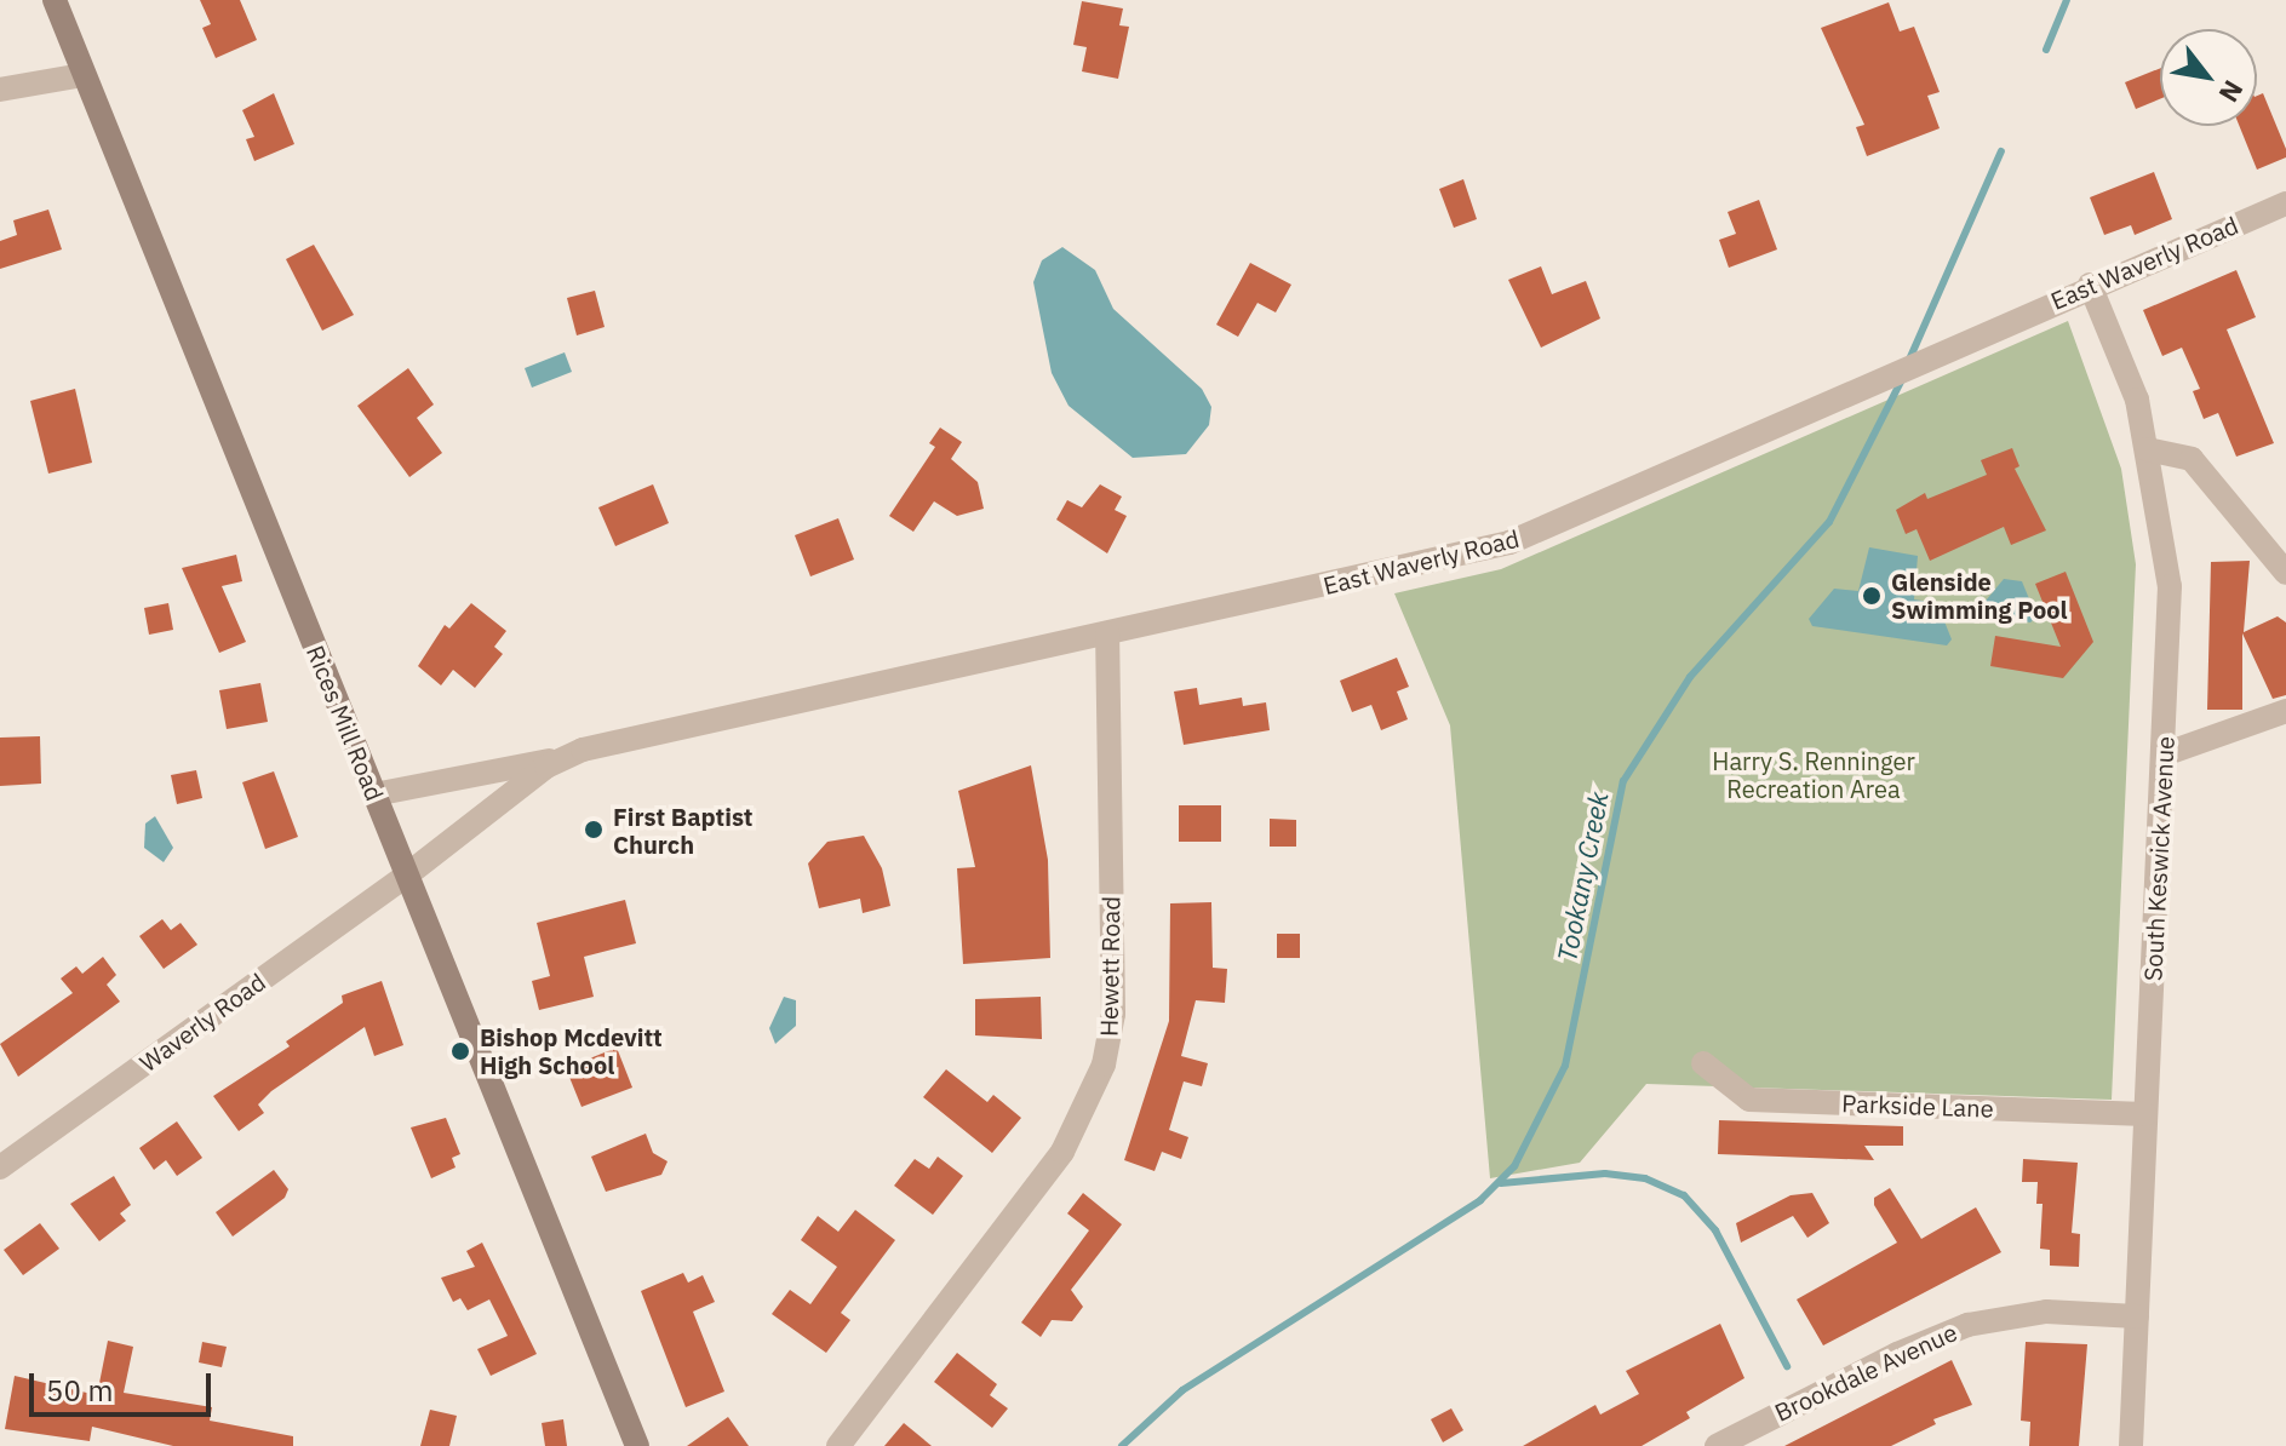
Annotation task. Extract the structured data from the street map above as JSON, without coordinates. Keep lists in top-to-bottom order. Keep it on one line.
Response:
{"streets":{"street":["East Waverly Road","Rices Mill Road","South Keswick Avenue","Hewett Road","Waverly Road","Parkside Lane","Brookdale Avenue"]},"crossings":[["East Waverly Road","Rices Mill Road"],["East Waverly Road","South Keswick Avenue"],["East Waverly Road","Hewett Road"],["East Waverly Road","Waverly Road"],["Rices Mill Road","Waverly Road"],["South Keswick Avenue","Parkside Lane"],["South Keswick Avenue","Brookdale Avenue"]],"water":["Tookany Creek"],"parks":["Harry S. Renninger Recreation Area"],"places":["Glenside Swimming Pool","First Baptist Church","Bishop Mcdevitt High School"],"scale_bar":"50 m","north":"bottom right"}
